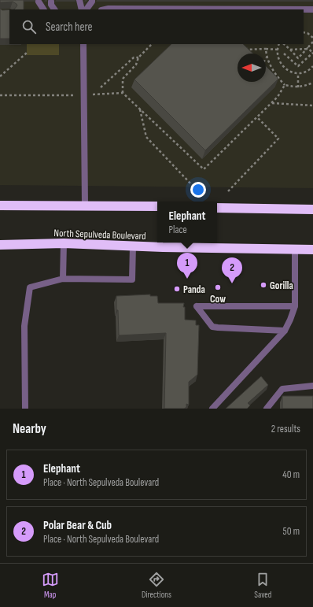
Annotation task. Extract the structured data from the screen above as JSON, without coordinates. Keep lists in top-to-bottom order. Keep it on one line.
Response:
{"streets":{"highway":["North Sepulveda Boulevard"]},"places":["Gorilla","Cow","Panda"],"north":"left","page":{"search":"Search here","popup":["Elephant","Place"],"pins":["1","2"],"heading":["Nearby","2 results"],"list":[{"mark":"1","name":"Elephant","note":"Place · North Sepulveda Boulevard","value":"40 m"},{"mark":"2","name":"Polar Bear & Cub","note":"Place · North Sepulveda Boulevard","value":"50 m"}],"nav":["Map","Directions","Saved"]}}
